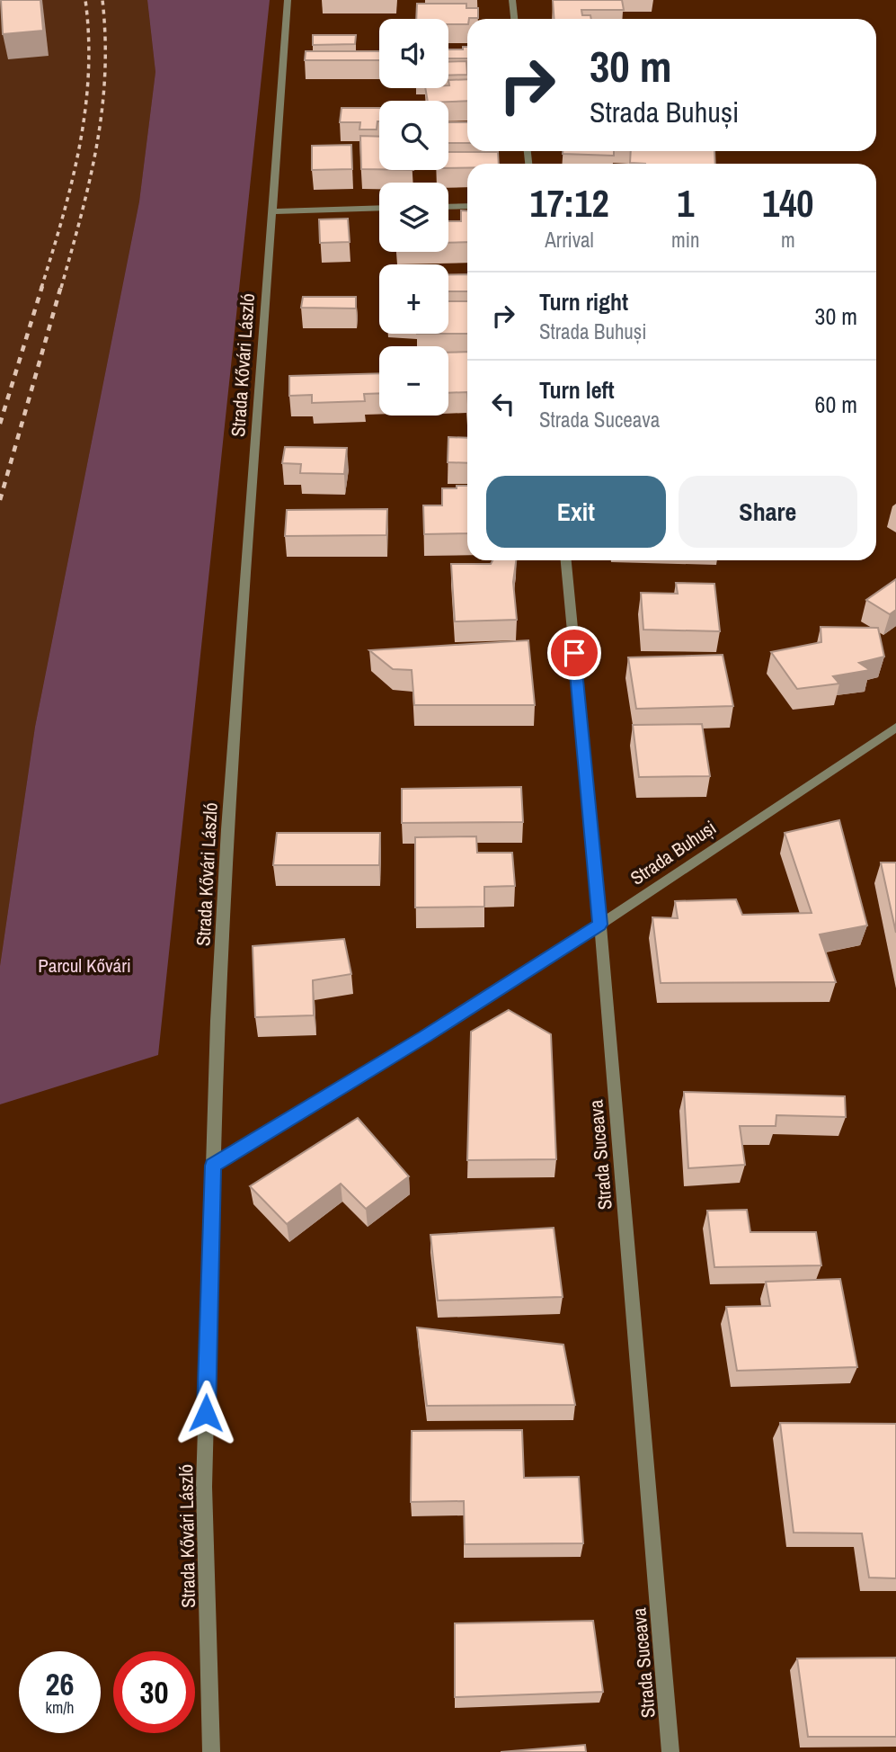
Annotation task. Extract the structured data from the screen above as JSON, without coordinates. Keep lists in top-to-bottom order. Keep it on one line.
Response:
{"streets":{"street":["Strada Kővári László","Strada Buhuși","Strada Suceava"]},"crossings":[["Strada Kővári László","Strada Buhuși"],["Strada Buhuși","Strada Suceava"]],"parks":["Parcul Kővári"],"page":{"map_buttons":["+","−"],"turn":["30 m","Strada Buhuși"],"eta":["17:12","Arrival","1","min","140","m"],"list":[{"name":"Turn right","note":"Strada Buhuși","value":"30 m"},{"name":"Turn left","note":"Strada Suceava","value":"60 m"}],"buttons":["Exit","Share"],"speed":"26 km/h","limit":"30"}}
